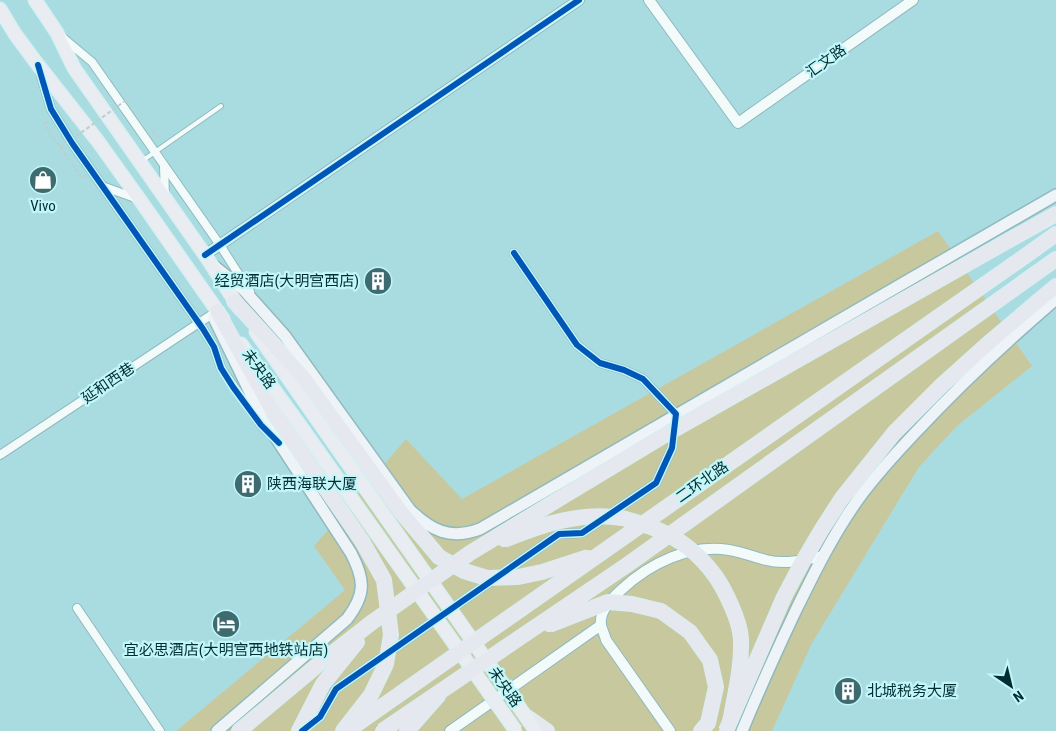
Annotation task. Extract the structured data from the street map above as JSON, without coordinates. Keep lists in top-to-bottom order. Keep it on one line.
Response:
{"streets":{"highway":["二环北路"],"main road":["未央路"],"street":["汇文路","延和西巷"]},"crossings":[["未央路","延和西巷"]],"places":{"shop":["Vivo"],"building":["经贸酒店(大明宫西店)","陕西海联大厦","北城税务大厦"],"hotel":["宜必思酒店(大明宫西地铁站店)"]},"north":"bottom right"}
